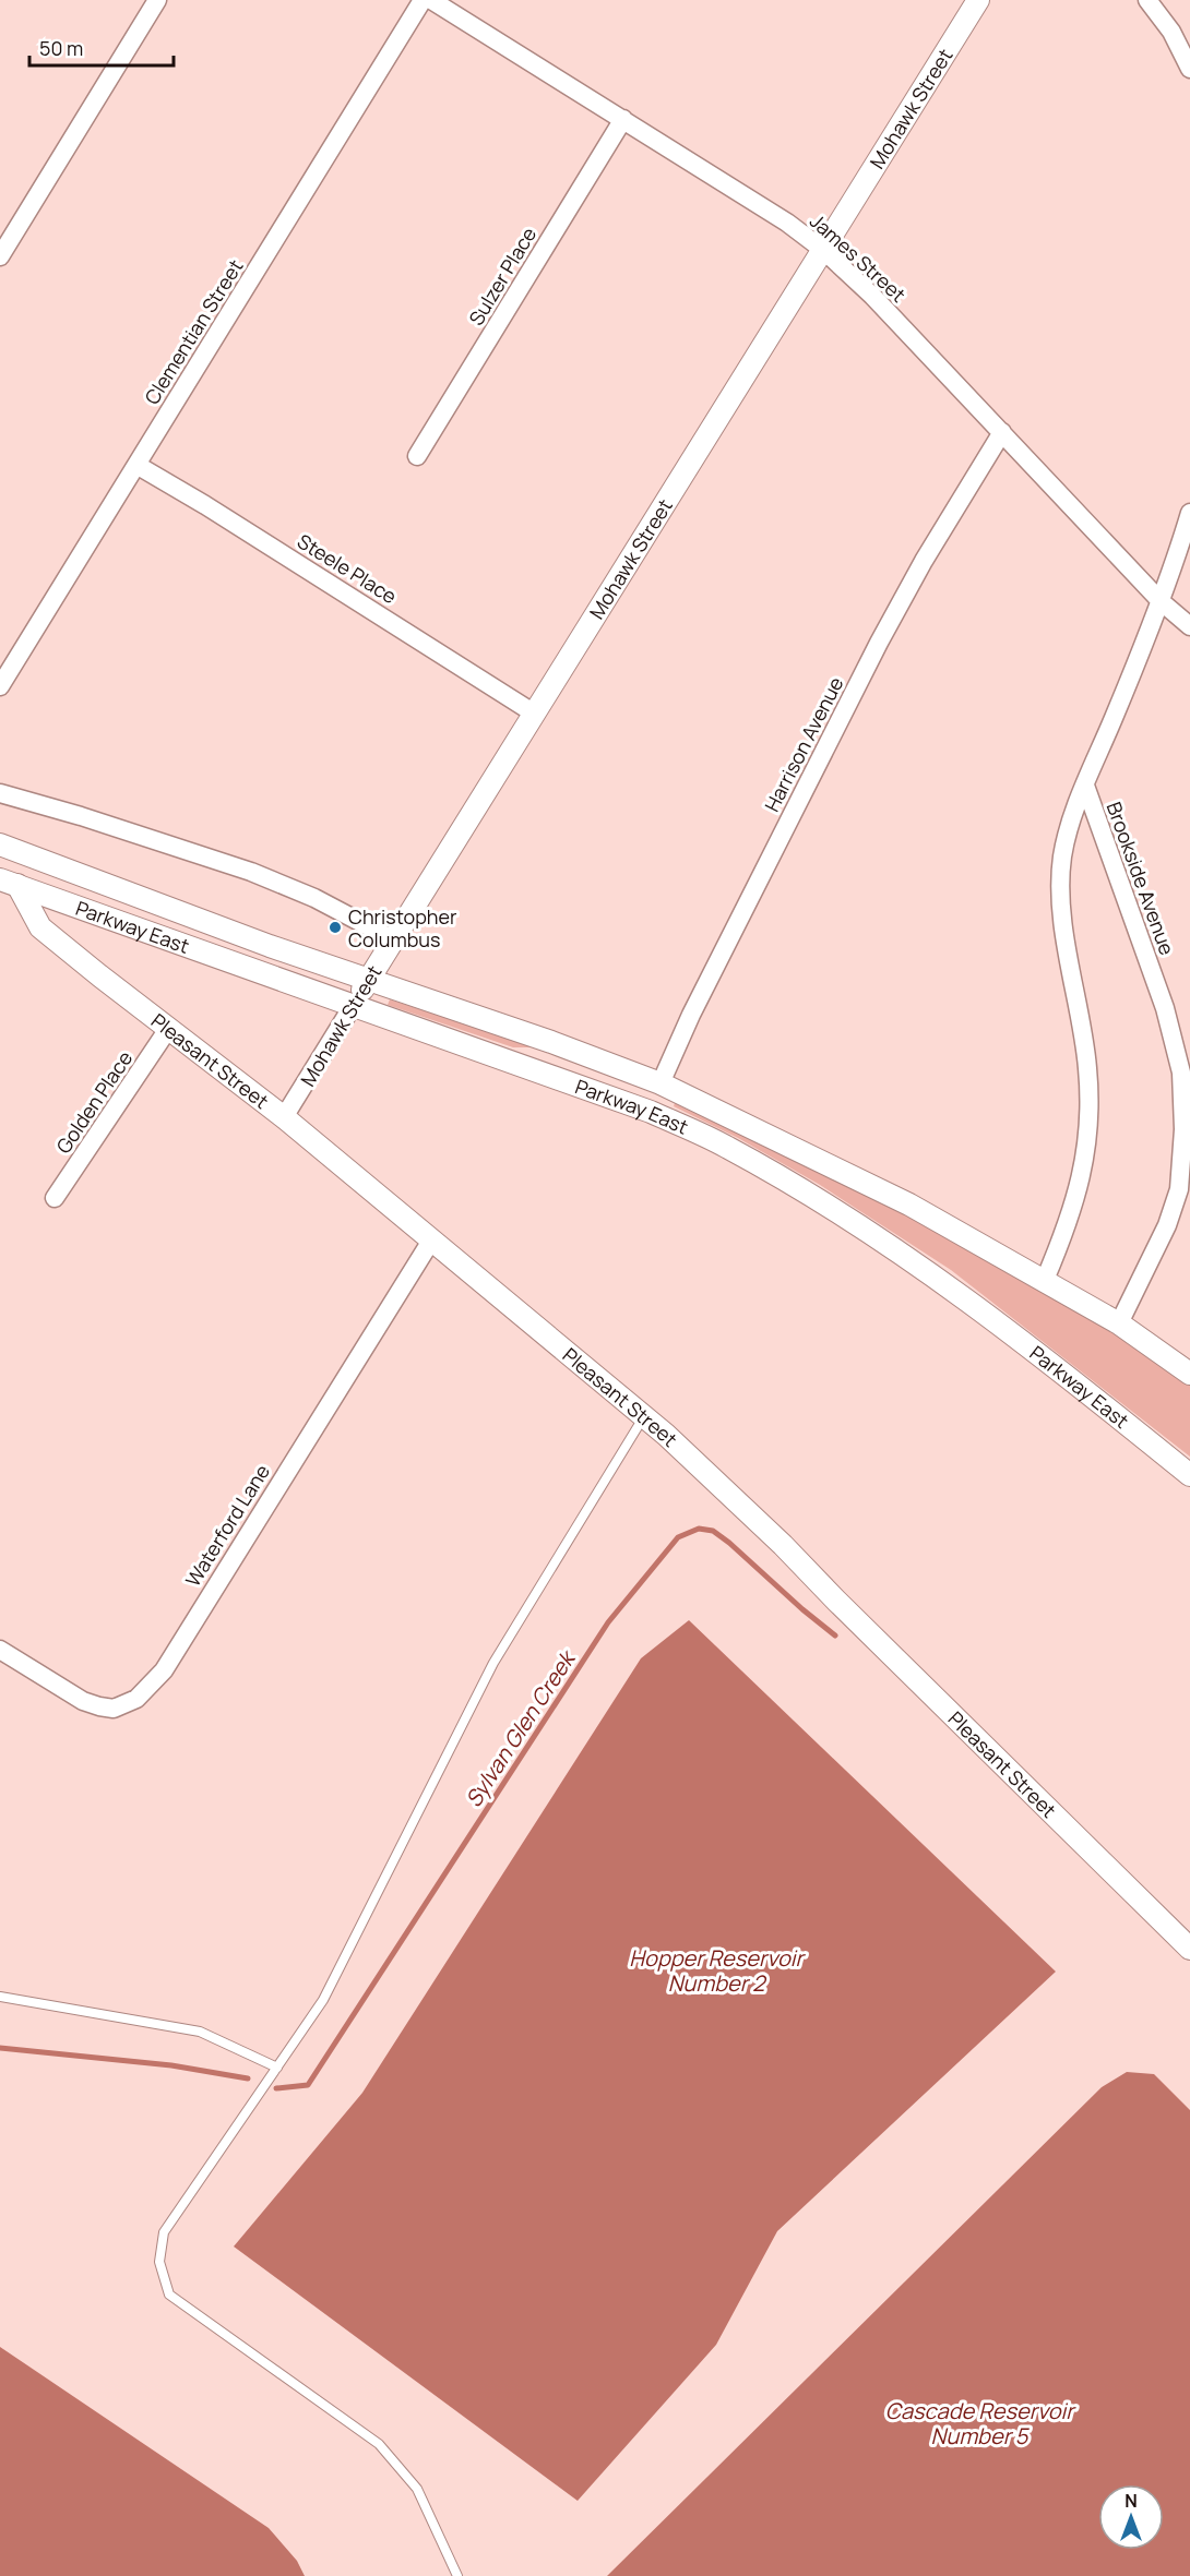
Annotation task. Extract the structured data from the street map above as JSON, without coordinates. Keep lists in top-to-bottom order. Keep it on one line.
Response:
{"streets":{"street":["Mohawk Street","James Street","Sulzer Place","Clementian Street","Steele Place","Harrison Avenue","Brookside Avenue","Parkway East","Pleasant Street","Golden Place","Waterford Lane"]},"crossings":[["Mohawk Street","James Street"],["Mohawk Street","Steele Place"],["Mohawk Street","Parkway East"],["Mohawk Street","Pleasant Street"],["James Street","Sulzer Place"],["James Street","Harrison Avenue"],["James Street","Brookside Avenue"],["Clementian Street","Steele Place"],["Harrison Avenue","Parkway East"],["Brookside Avenue","Parkway East"],["Parkway East","Pleasant Street"],["Pleasant Street","Golden Place"],["Pleasant Street","Waterford Lane"]],"water":["Sylvan Glen Creek","Hopper Reservoir Number 2","Cascade Reservoir Number 5"],"places":["Christopher Columbus"],"scale_bar":"50 m","north":"top"}
